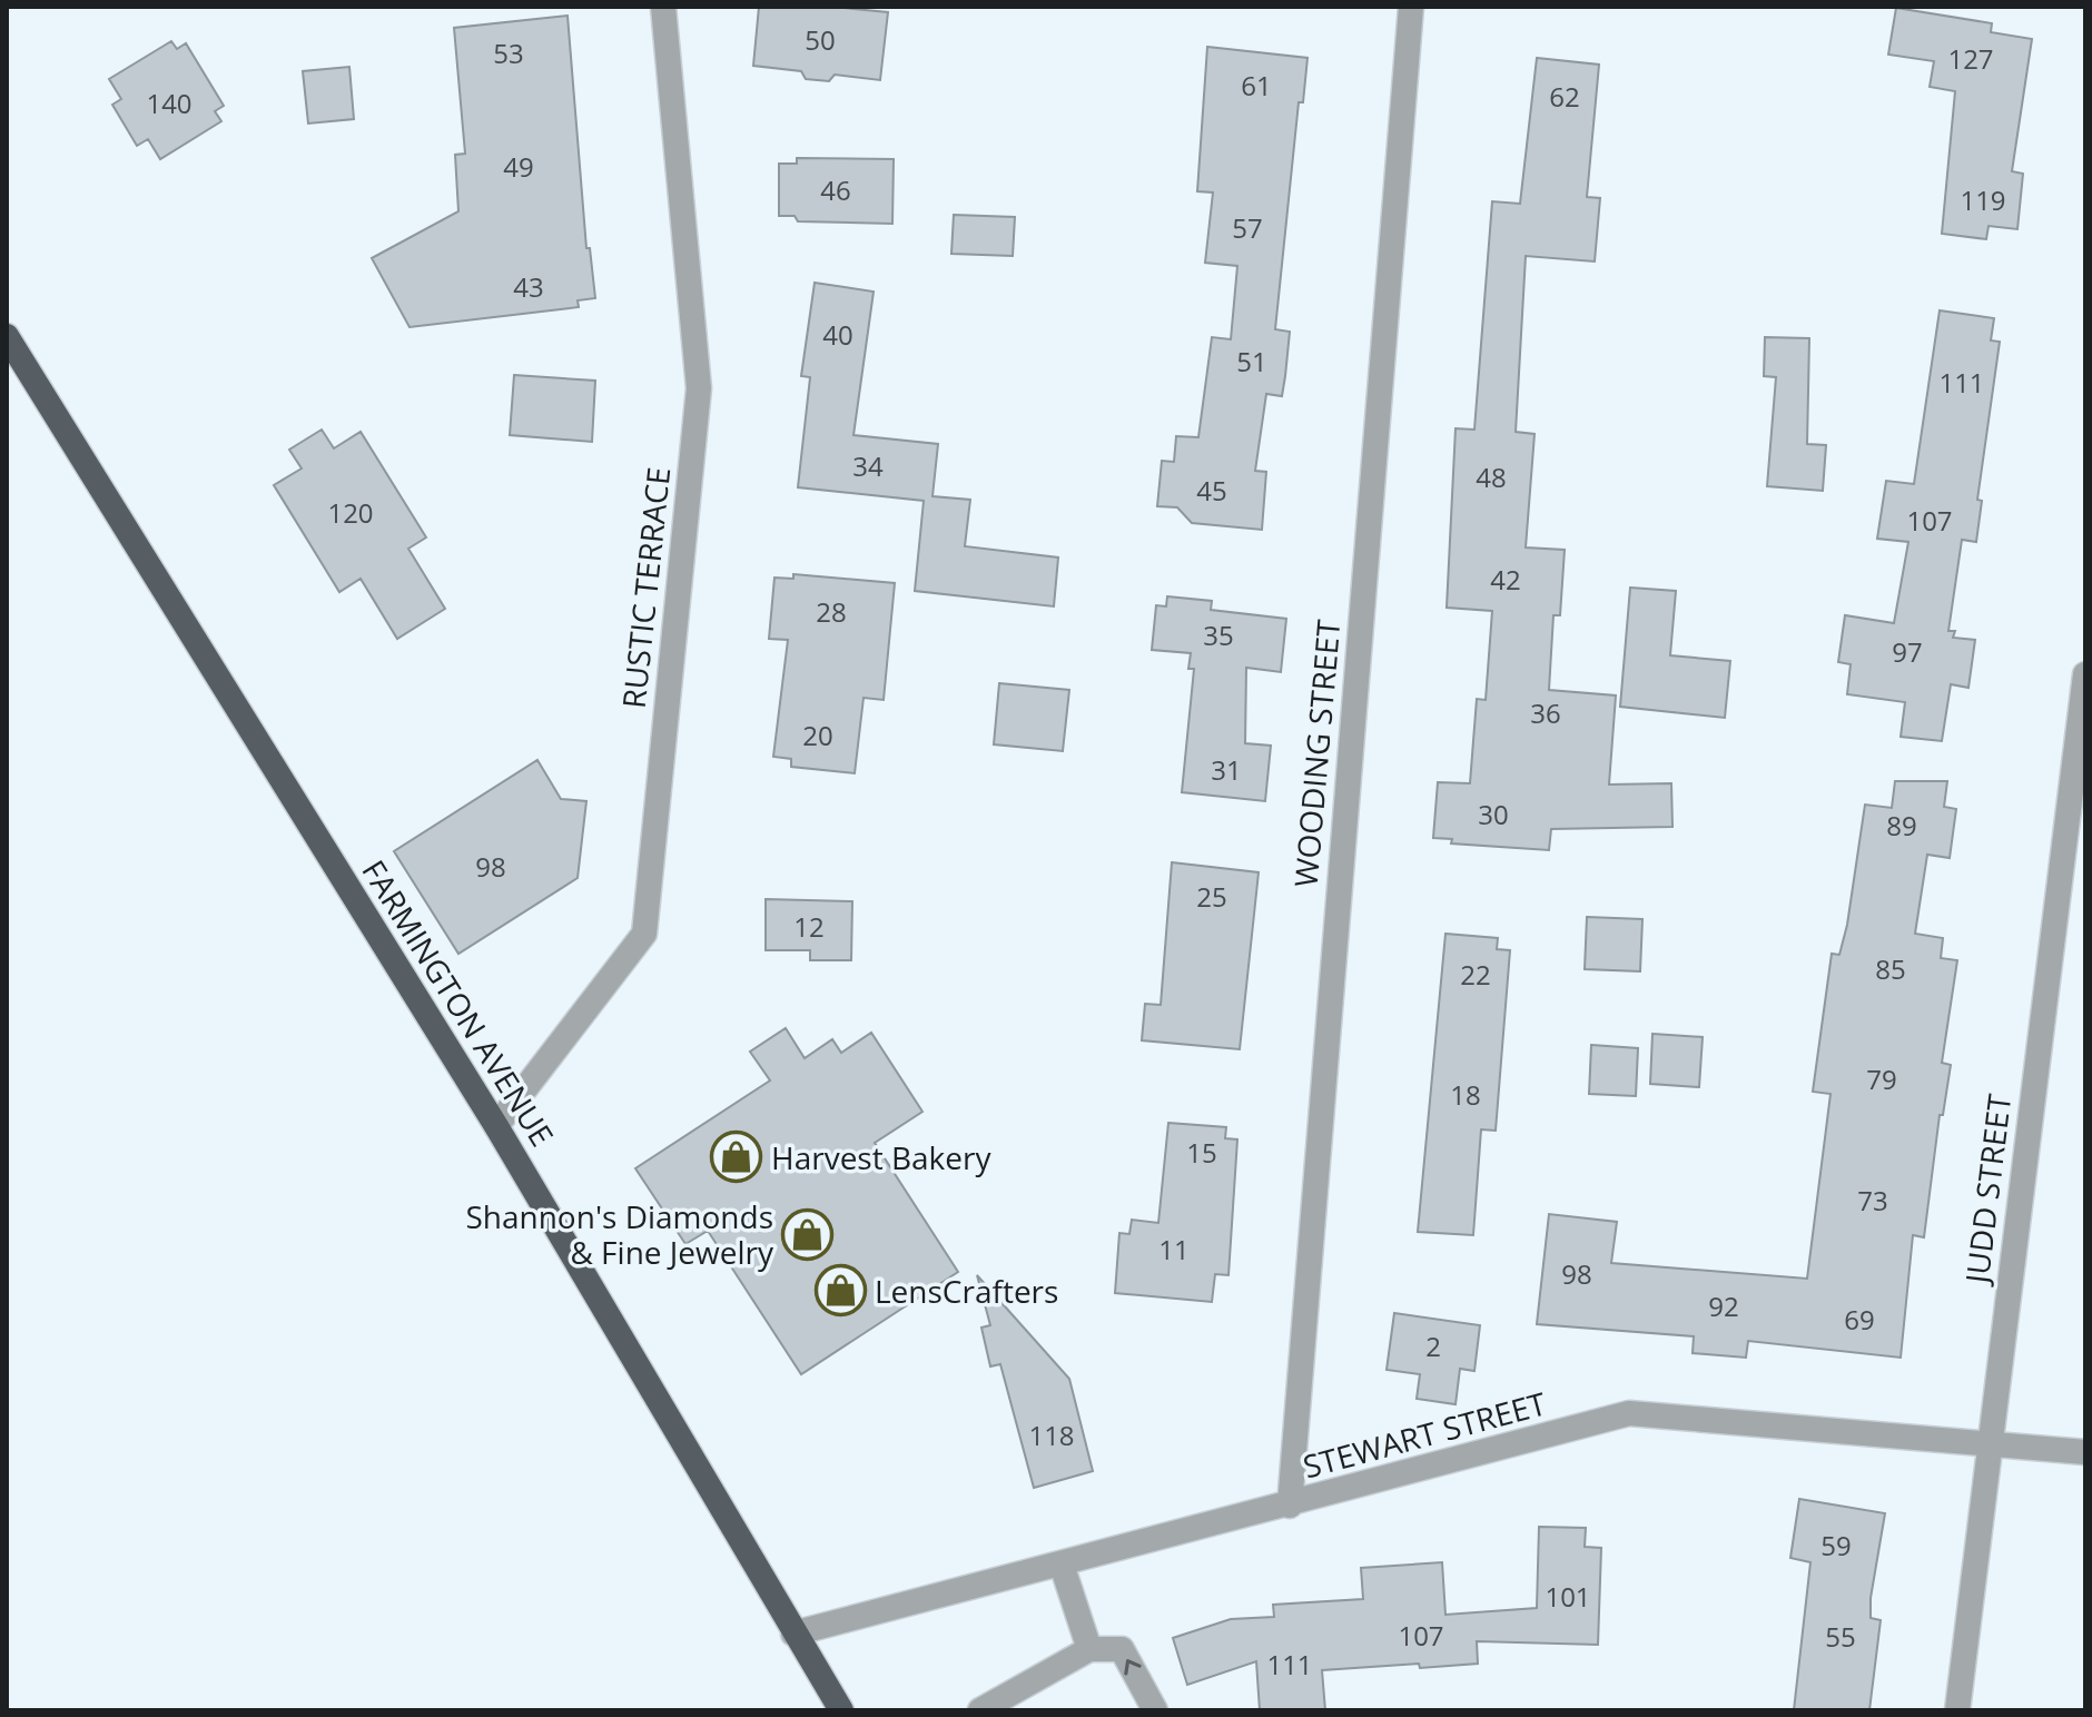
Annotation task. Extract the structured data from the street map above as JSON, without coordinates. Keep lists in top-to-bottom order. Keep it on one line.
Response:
{"streets":{"highway":["FARMINGTON AVENUE"],"street":["RUSTIC TERRACE","WOODING STREET","JUDD STREET","STEWART STREET"]},"crossings":[["RUSTIC TERRACE","FARMINGTON AVENUE"],["WOODING STREET","STEWART STREET"],["FARMINGTON AVENUE","STEWART STREET"],["JUDD STREET","STEWART STREET"]],"places":{"shop":["Harvest Bakery","Shannon's Diamonds & Fine Jewelry","LensCrafters"]},"house_numbers":["50","53","127","61","62","140","49","46","119","57","43","40","51","111","34","48","45","120","107","42","28","35","97","36","20","31","30","89","98","25","12","85","22","79","18","15","73","11","98","92","69","2","118","59","101","107","55","111"]}
